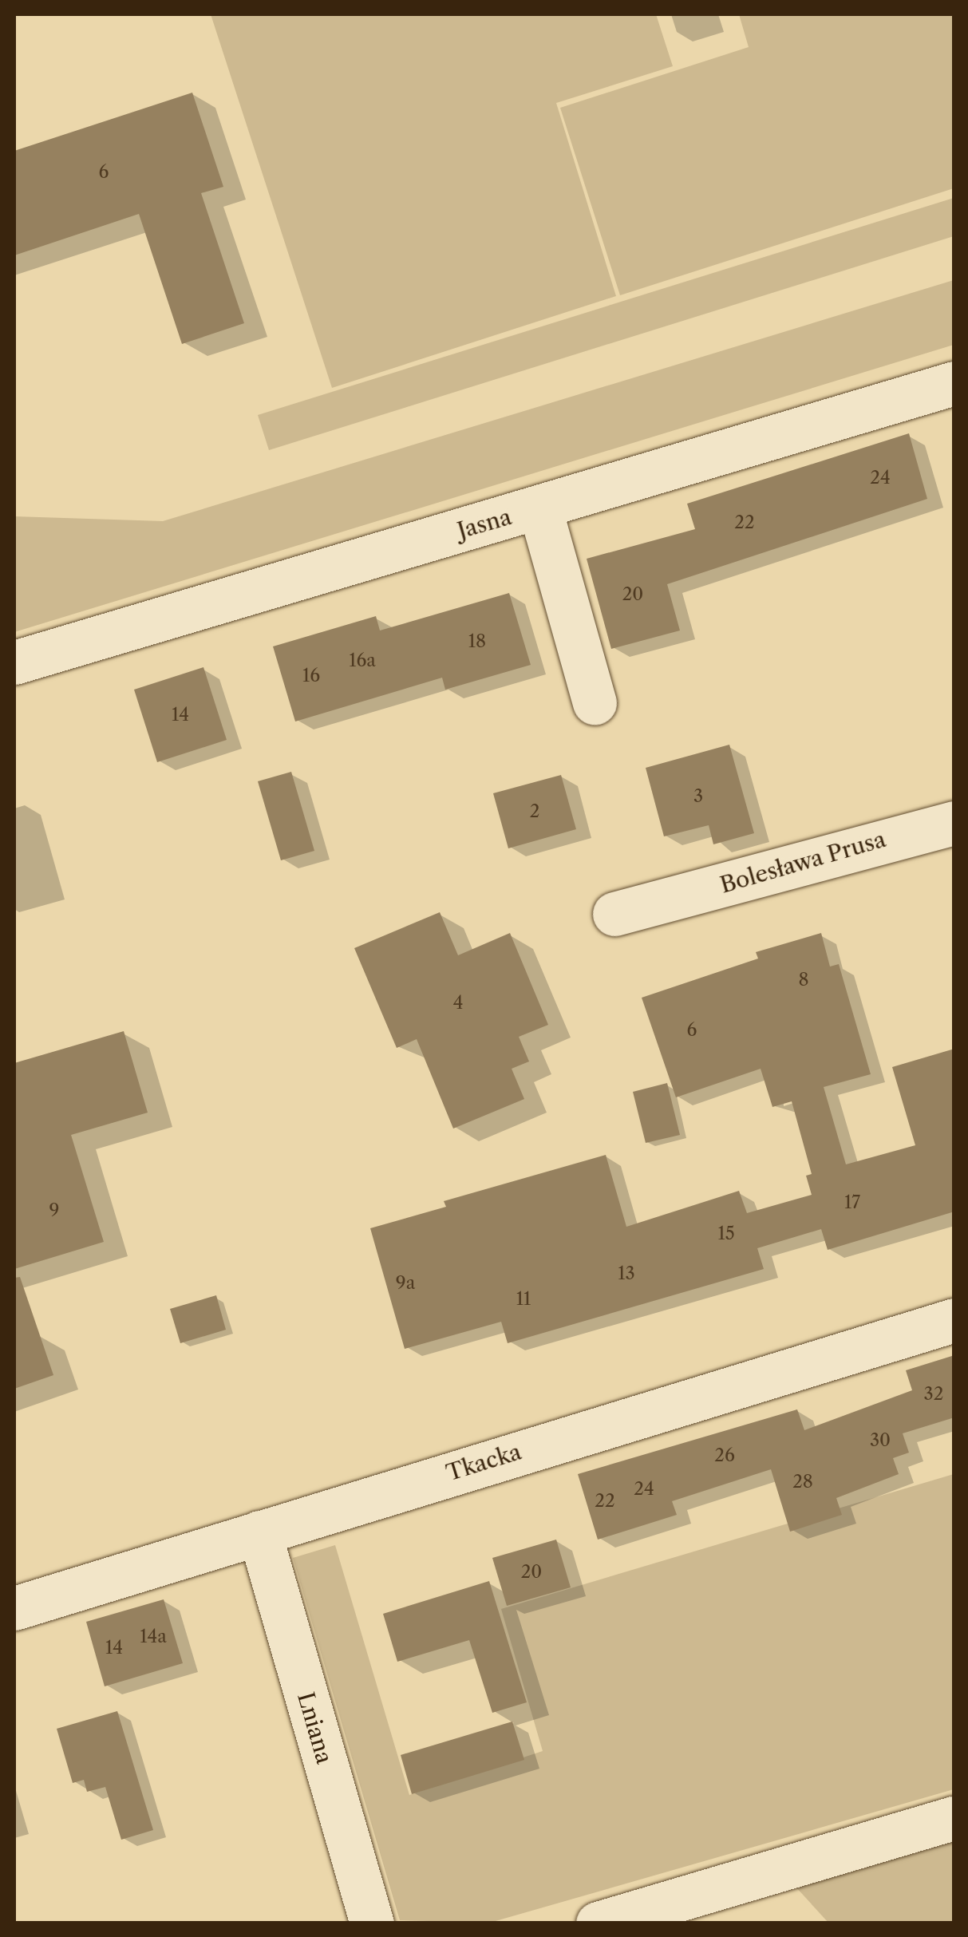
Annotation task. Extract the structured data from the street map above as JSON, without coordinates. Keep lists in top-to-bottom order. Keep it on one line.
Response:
{"streets":{"street":["Jasna","Bolesława Prusa","Tkacka","Lniana"]},"crossings":[["Tkacka","Lniana"]],"house_numbers":["6","24","22","20","18","16a","16","14","3","2","8","4","6","17","9","15","13","9a","11","32","30","26","28","24","22","20","14a","14"]}
